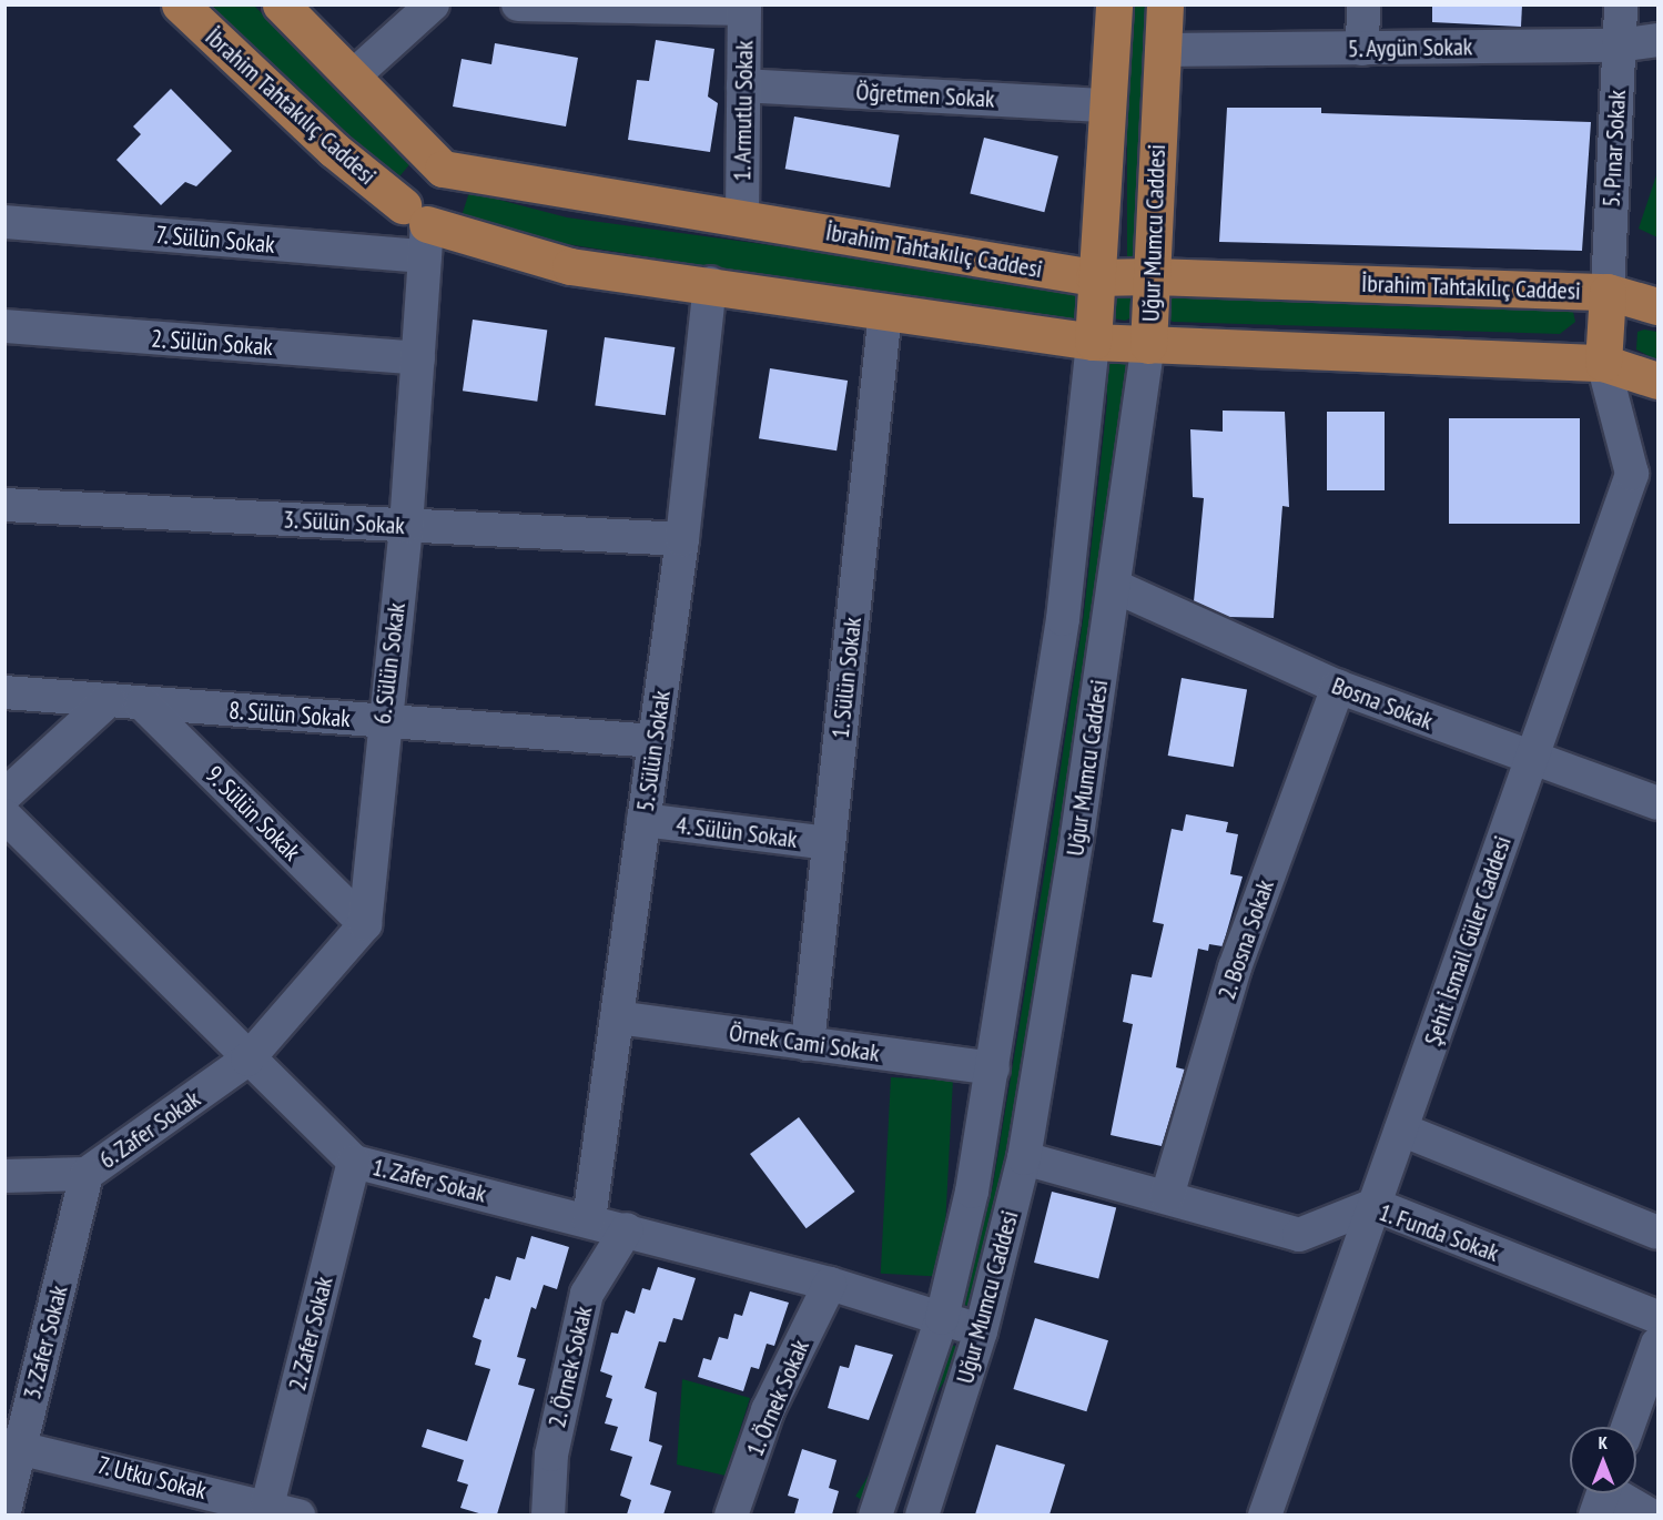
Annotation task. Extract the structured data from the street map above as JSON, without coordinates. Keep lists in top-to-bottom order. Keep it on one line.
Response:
{"streets":{"main road":["İbrahim Tahtakılıç Caddesi","Uğur Mumcu Caddesi"],"street":["5. Aygün Sokak","Öğretmen Sokak","1. Armutlu Sokak","5. Pınar Sokak","7. Sülün Sokak","2. Sülün Sokak","3. Sülün Sokak","6. Sülün Sokak","1. Sülün Sokak","Bosna Sokak","8. Sülün Sokak","5. Sülün Sokak","9. Sülün Sokak","4. Sülün Sokak","2. Bosna Sokak","Şehit İsmail Güler Caddesi","Örnek Cami Sokak","6. Zafer Sokak","1. Zafer Sokak","1. Funda Sokak","2. Zafer Sokak","3. Zafer Sokak","2. Örnek Sokak","1. Örnek Sokak","7. Utku Sokak"]},"crossings":[["5. Aygün Sokak","5. Pınar Sokak"],["5. Aygün Sokak","Uğur Mumcu Caddesi"],["Öğretmen Sokak","1. Armutlu Sokak"],["Öğretmen Sokak","Uğur Mumcu Caddesi"],["İbrahim Tahtakılıç Caddesi","1. Armutlu Sokak"],["İbrahim Tahtakılıç Caddesi","5. Pınar Sokak"],["İbrahim Tahtakılıç Caddesi","Uğur Mumcu Caddesi"],["İbrahim Tahtakılıç Caddesi","7. Sülün Sokak"],["İbrahim Tahtakılıç Caddesi","6. Sülün Sokak"],["İbrahim Tahtakılıç Caddesi","1. Sülün Sokak"],["İbrahim Tahtakılıç Caddesi","5. Sülün Sokak"],["İbrahim Tahtakılıç Caddesi","Şehit İsmail Güler Caddesi"],["Uğur Mumcu Caddesi","Bosna Sokak"],["Uğur Mumcu Caddesi","Örnek Cami Sokak"],["Uğur Mumcu Caddesi","1. Zafer Sokak"],["Uğur Mumcu Caddesi","1. Funda Sokak"],["7. Sülün Sokak","6. Sülün Sokak"],["2. Sülün Sokak","6. Sülün Sokak"],["3. Sülün Sokak","6. Sülün Sokak"],["3. Sülün Sokak","5. Sülün Sokak"],["6. Sülün Sokak","8. Sülün Sokak"],["6. Sülün Sokak","9. Sülün Sokak"],["1. Sülün Sokak","4. Sülün Sokak"],["1. Sülün Sokak","Örnek Cami Sokak"],["Bosna Sokak","2. Bosna Sokak"],["Bosna Sokak","Şehit İsmail Güler Caddesi"],["8. Sülün Sokak","5. Sülün Sokak"],["8. Sülün Sokak","9. Sülün Sokak"],["5. Sülün Sokak","4. Sülün Sokak"],["5. Sülün Sokak","Örnek Cami Sokak"],["5. Sülün Sokak","1. Zafer Sokak"],["2. Bosna Sokak","1. Funda Sokak"],["Şehit İsmail Güler Caddesi","1. Funda Sokak"],["6. Zafer Sokak","1. Zafer Sokak"],["6. Zafer Sokak","3. Zafer Sokak"],["1. Zafer Sokak","2. Zafer Sokak"],["1. Zafer Sokak","2. Örnek Sokak"],["1. Zafer Sokak","1. Örnek Sokak"],["2. Zafer Sokak","7. Utku Sokak"],["3. Zafer Sokak","7. Utku Sokak"]],"north":"top"}
